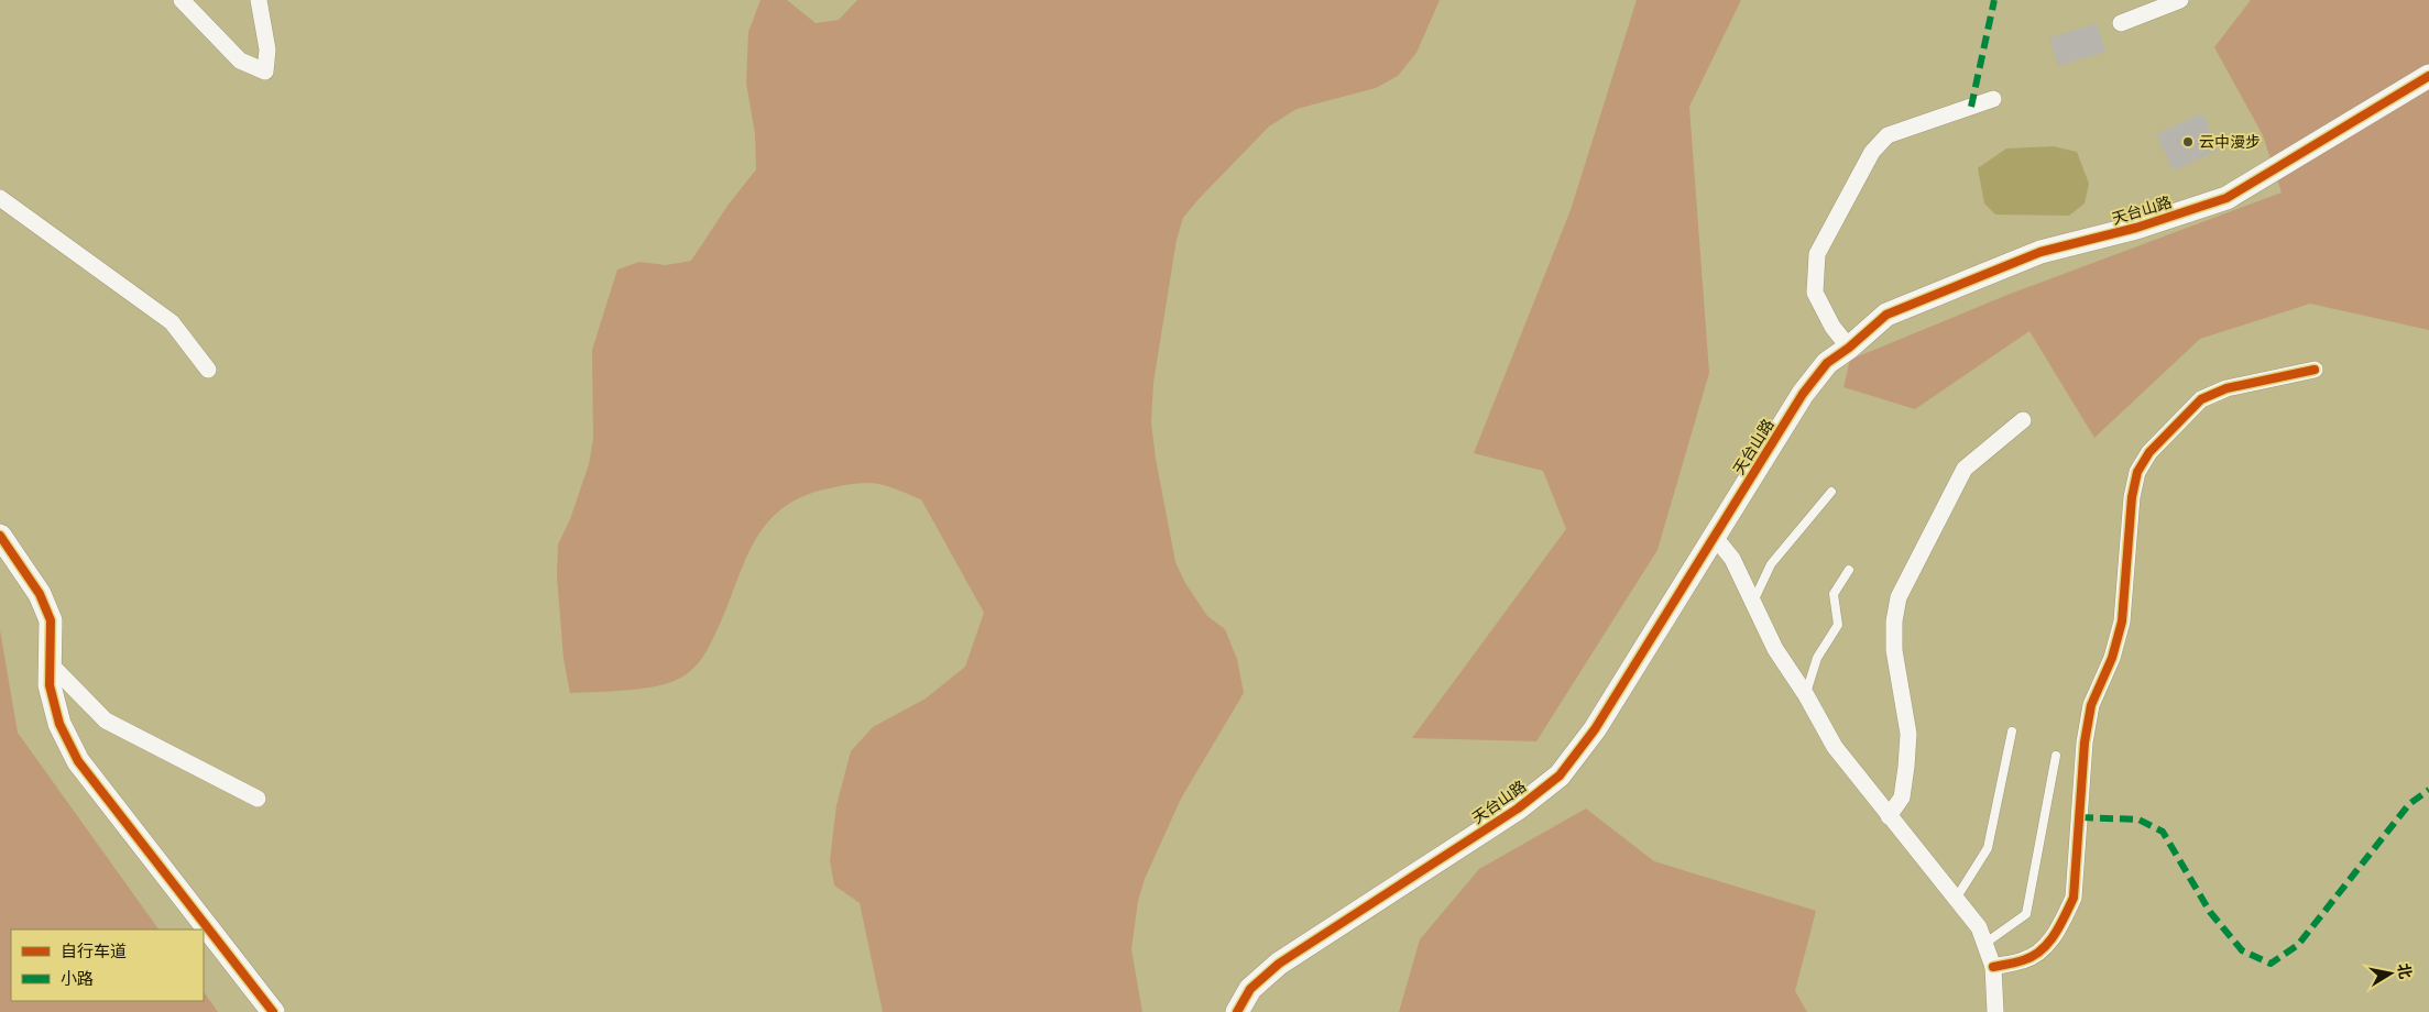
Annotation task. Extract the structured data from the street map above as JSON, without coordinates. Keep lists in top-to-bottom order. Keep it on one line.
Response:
{"streets":{"street":["天台山路"]},"places":["云中漫步"],"legend":["自行车道","小路"],"north":"right"}
